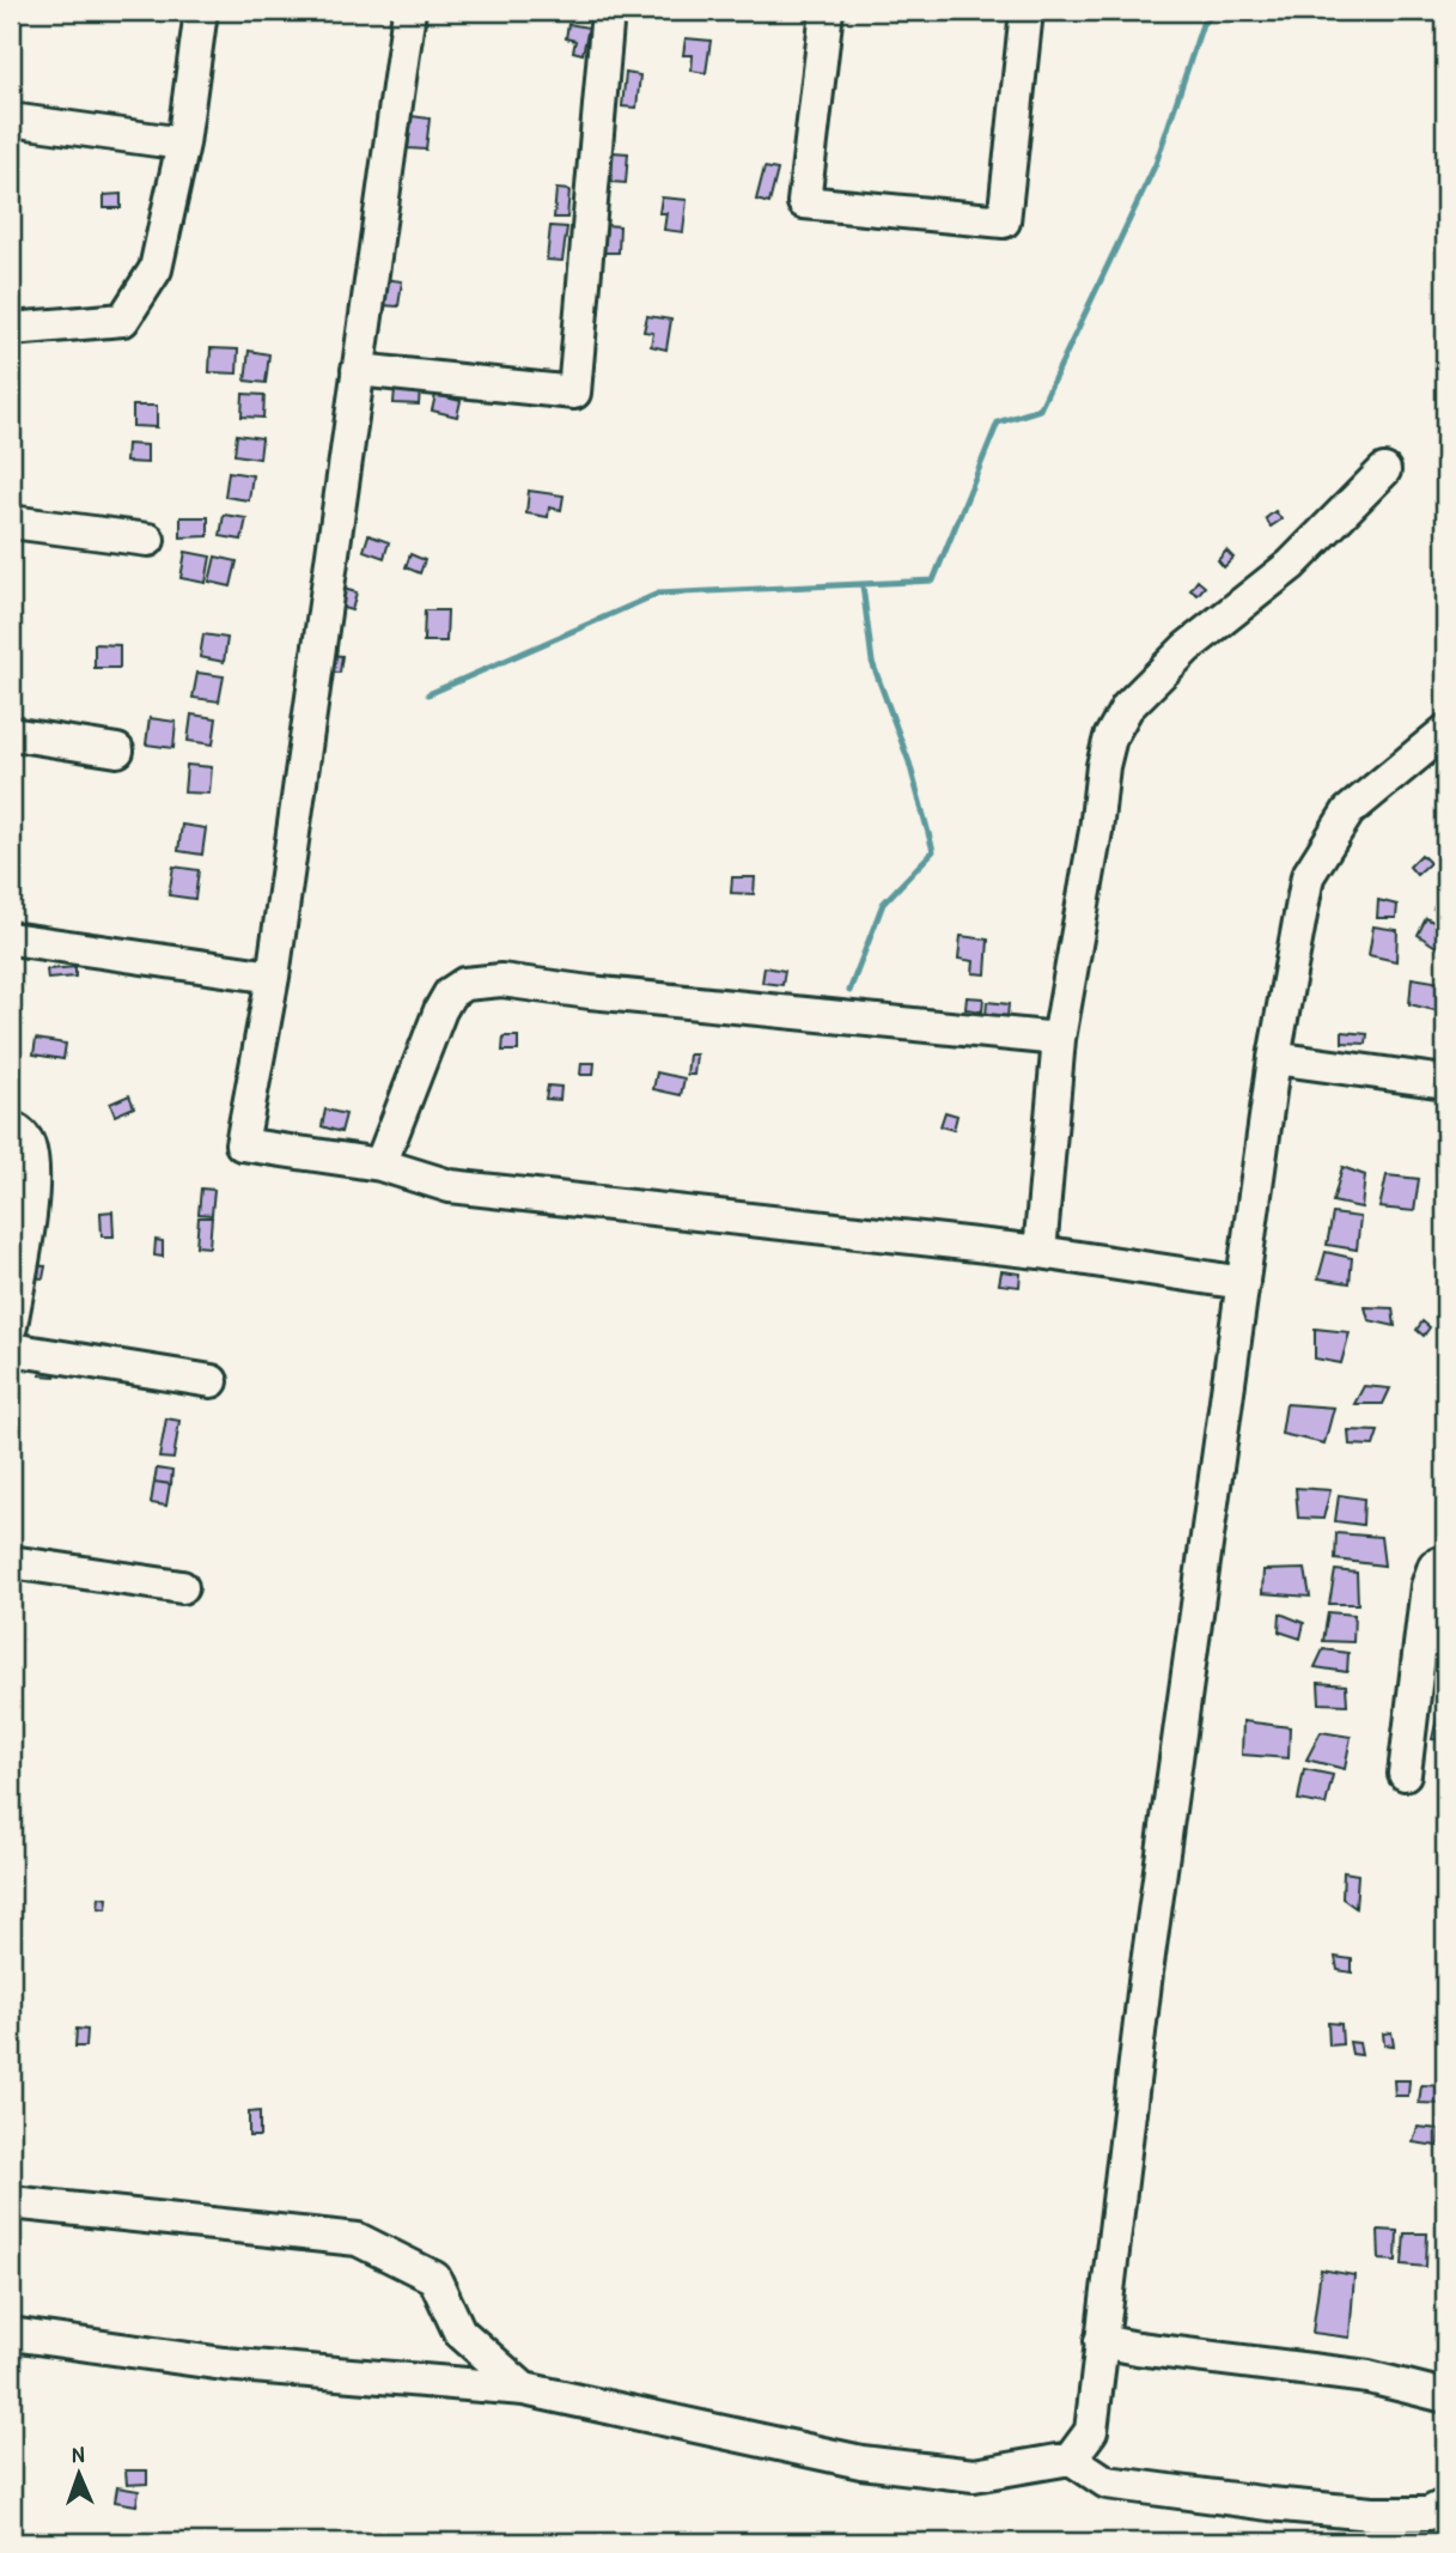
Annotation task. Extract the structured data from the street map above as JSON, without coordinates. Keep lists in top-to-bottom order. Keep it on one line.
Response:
{"north":"top"}
